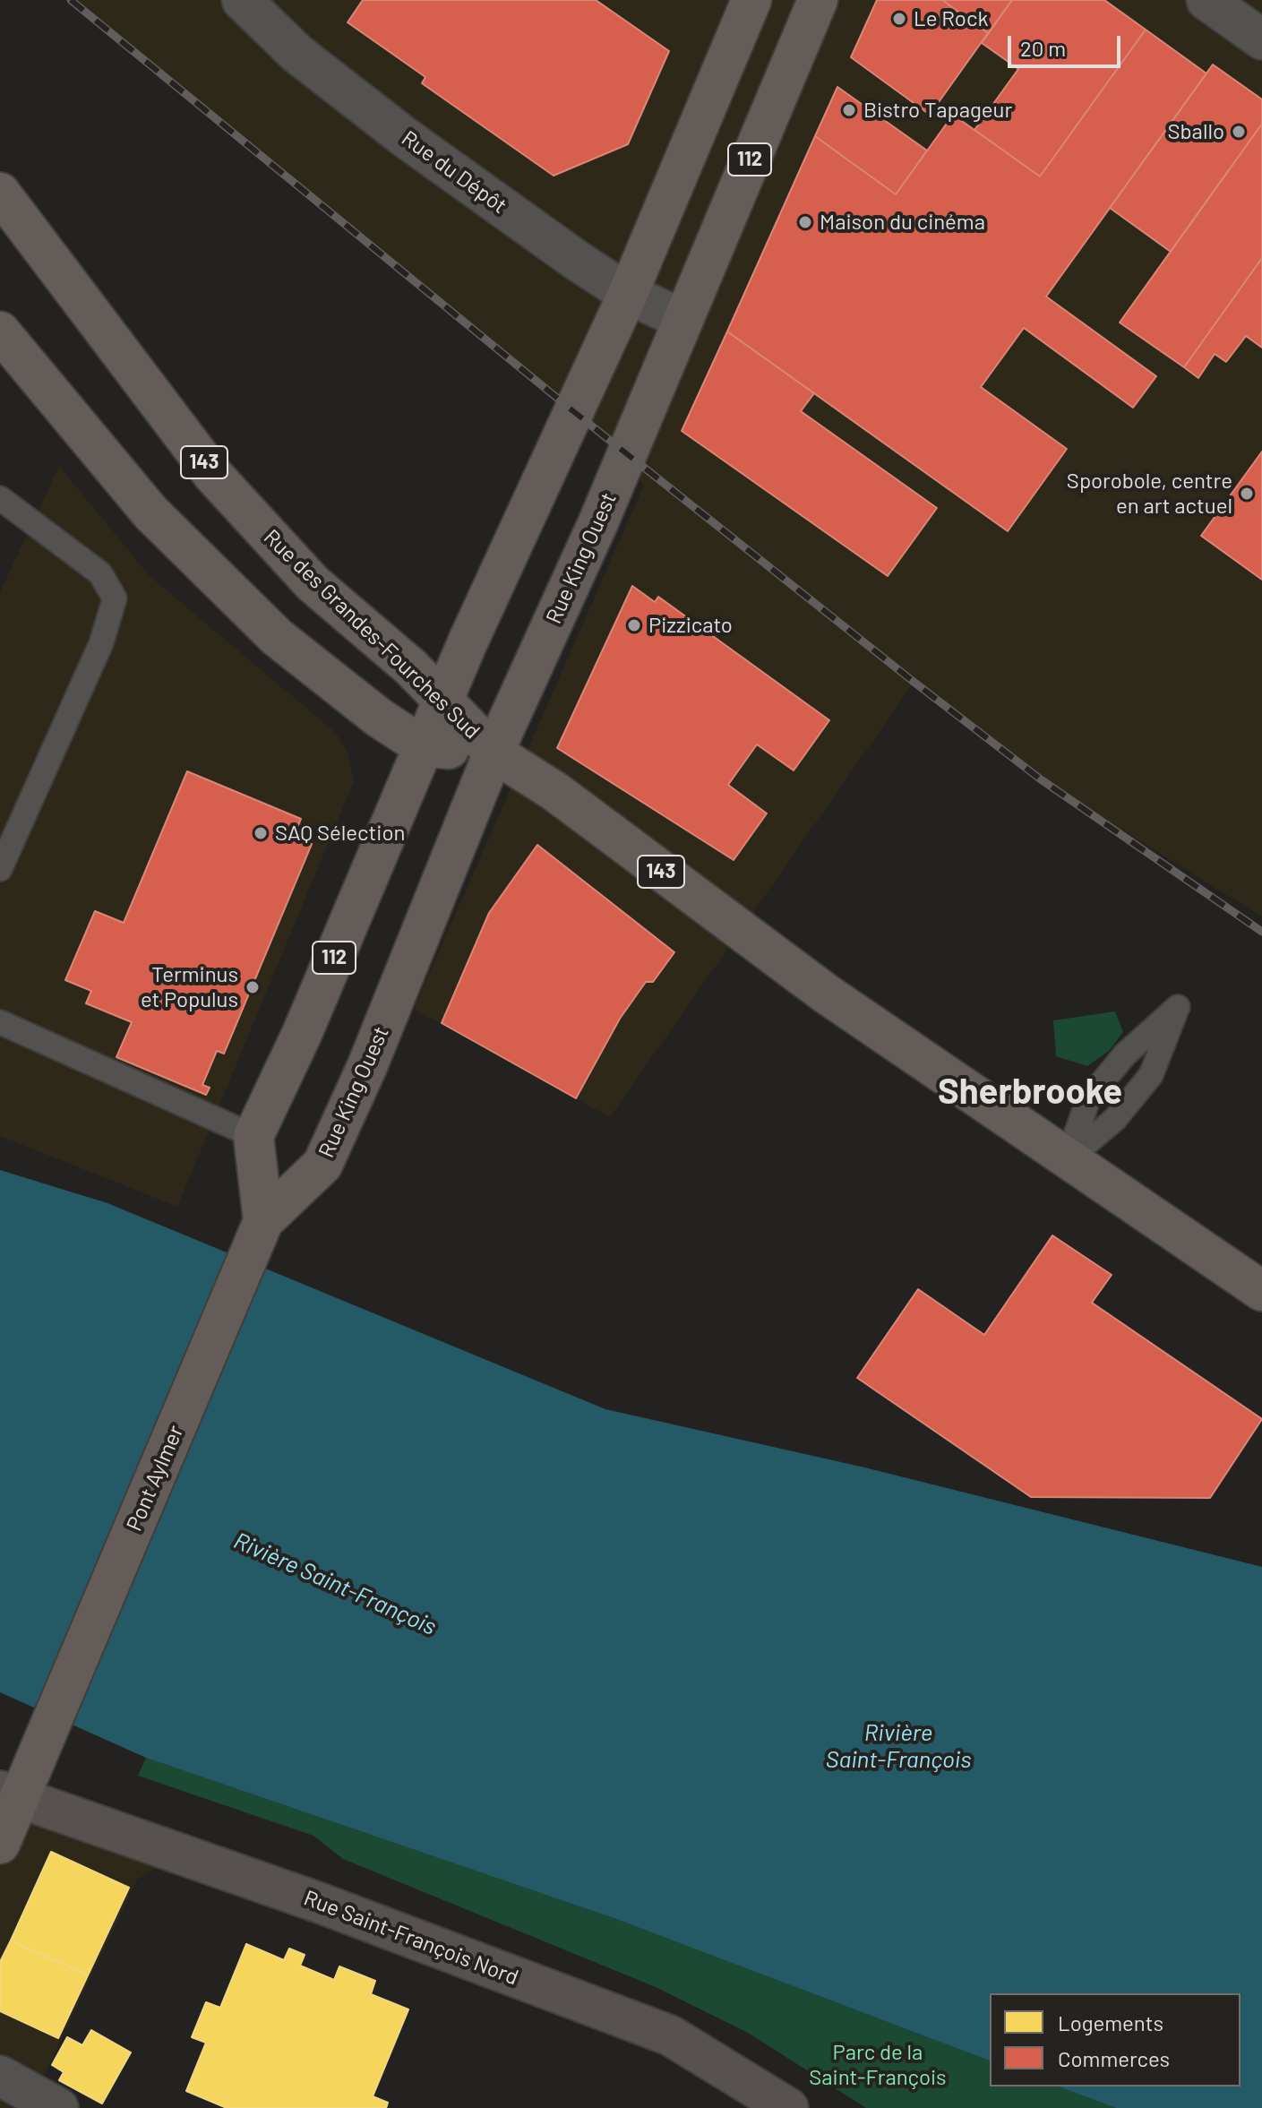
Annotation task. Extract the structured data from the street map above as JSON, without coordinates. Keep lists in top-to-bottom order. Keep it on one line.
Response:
{"streets":{"main road":["112","143","Rue King Ouest","Rue des Grandes-Fourches Sud","Pont Aylmer"],"street":["Rue du Dépôt","Rue Saint-François Nord"]},"crossings":[["112","Rue du Dépôt"],["112","Rue King Ouest"],["112","Rue des Grandes-Fourches Sud"],["112","Pont Aylmer"],["112","Rue Saint-François Nord"],["Rue du Dépôt","Rue King Ouest"],["143","Rue King Ouest"],["143","Rue des Grandes-Fourches Sud"],["Rue King Ouest","Rue des Grandes-Fourches Sud"],["Rue King Ouest","Pont Aylmer"],["Pont Aylmer","Rue Saint-François Nord"]],"districts":["Sherbrooke"],"water":["Rivière Saint-François"],"parks":["Parc de la Saint-François"],"places":["Le Rock","Bistro Tapageur","Sballo","Maison du cinéma","Sporobole, centre en art actuel","Pizzicato","SAQ Sélection","Terminus et Populus"],"legend":["Logements","Commerces"],"scale_bar":"20 m"}
